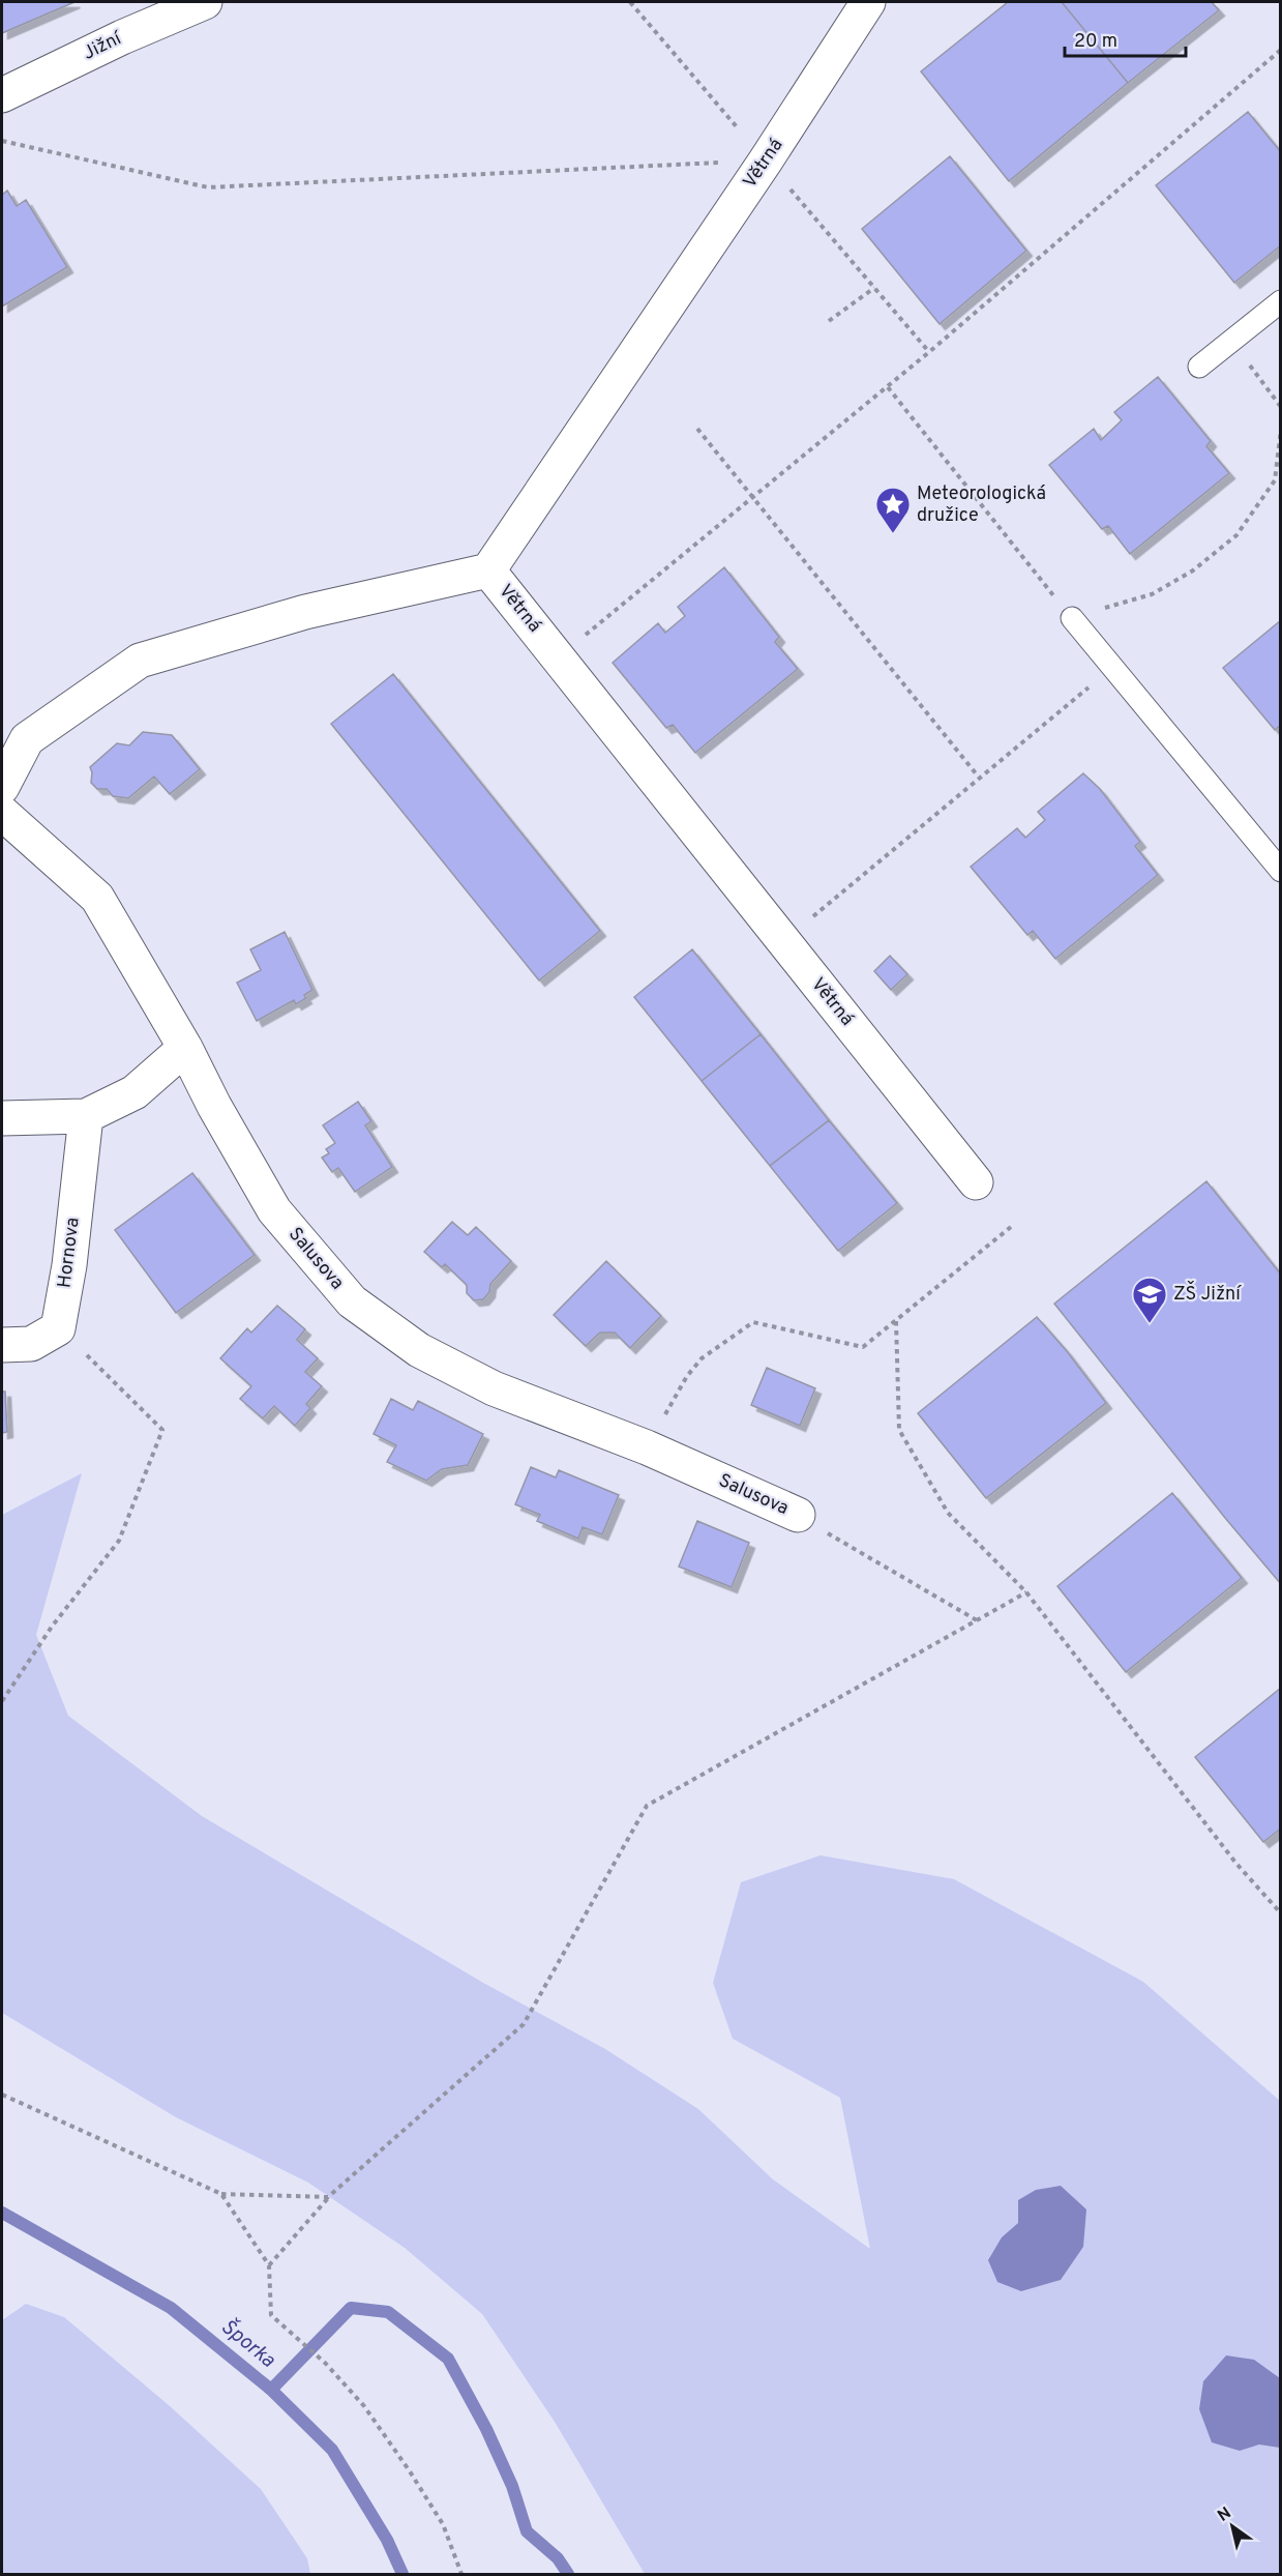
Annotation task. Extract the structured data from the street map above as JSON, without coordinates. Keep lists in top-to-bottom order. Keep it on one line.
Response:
{"streets":{"street":["Jižní","Větrná","Hornova","Salusova"]},"water":["Šporka"],"places":{"place":["Meteorologická družice"],"school or university":["ZŠ Jižní"]},"scale_bar":"20 m","north":"top left"}
